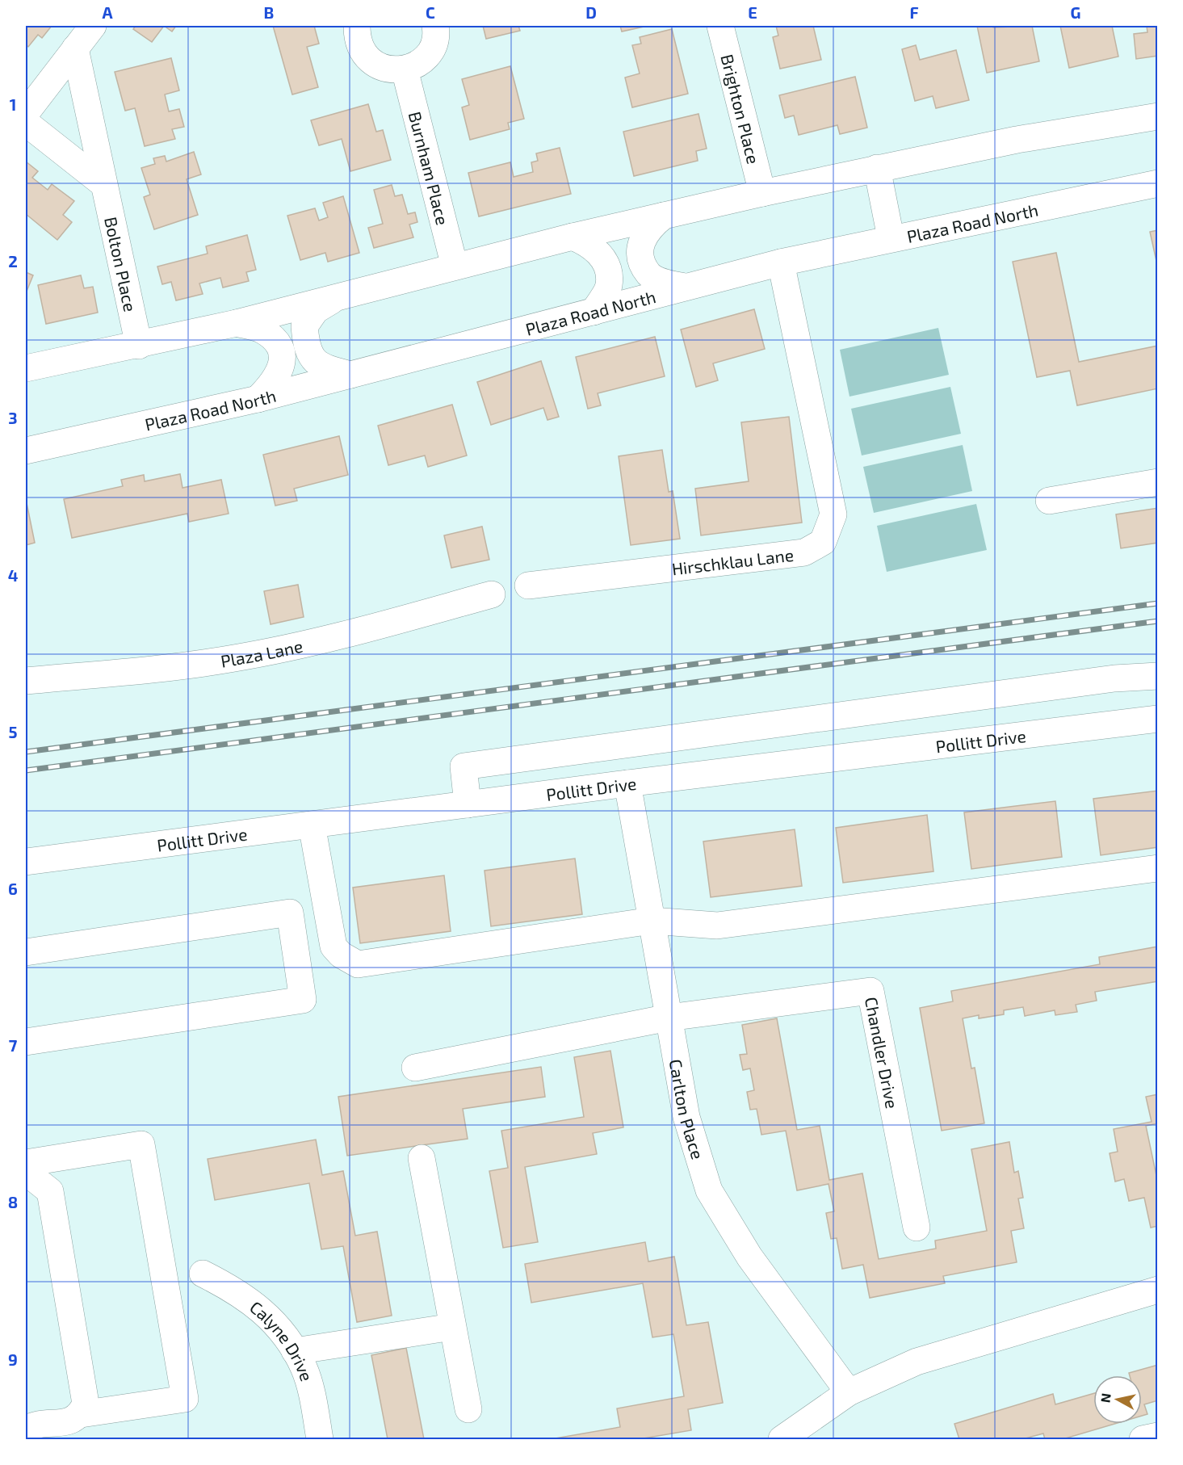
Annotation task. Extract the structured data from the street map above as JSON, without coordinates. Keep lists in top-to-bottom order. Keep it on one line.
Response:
{"streets":{"street":["Brighton Place","Burnham Place","Plaza Road North","Bolton Place","Hirschklau Lane","Plaza Lane","Pollitt Drive","Chandler Drive","Carlton Place","Calyne Drive"]},"crossings":[["Plaza Road North","Hirschklau Lane"],["Pollitt Drive","Carlton Place"],["Chandler Drive","Carlton Place"]],"north":"left","grid":{"columns":["A","B","C","D","E","F","G"],"rows":["1","2","3","4","5","6","7","8","9"]}}
